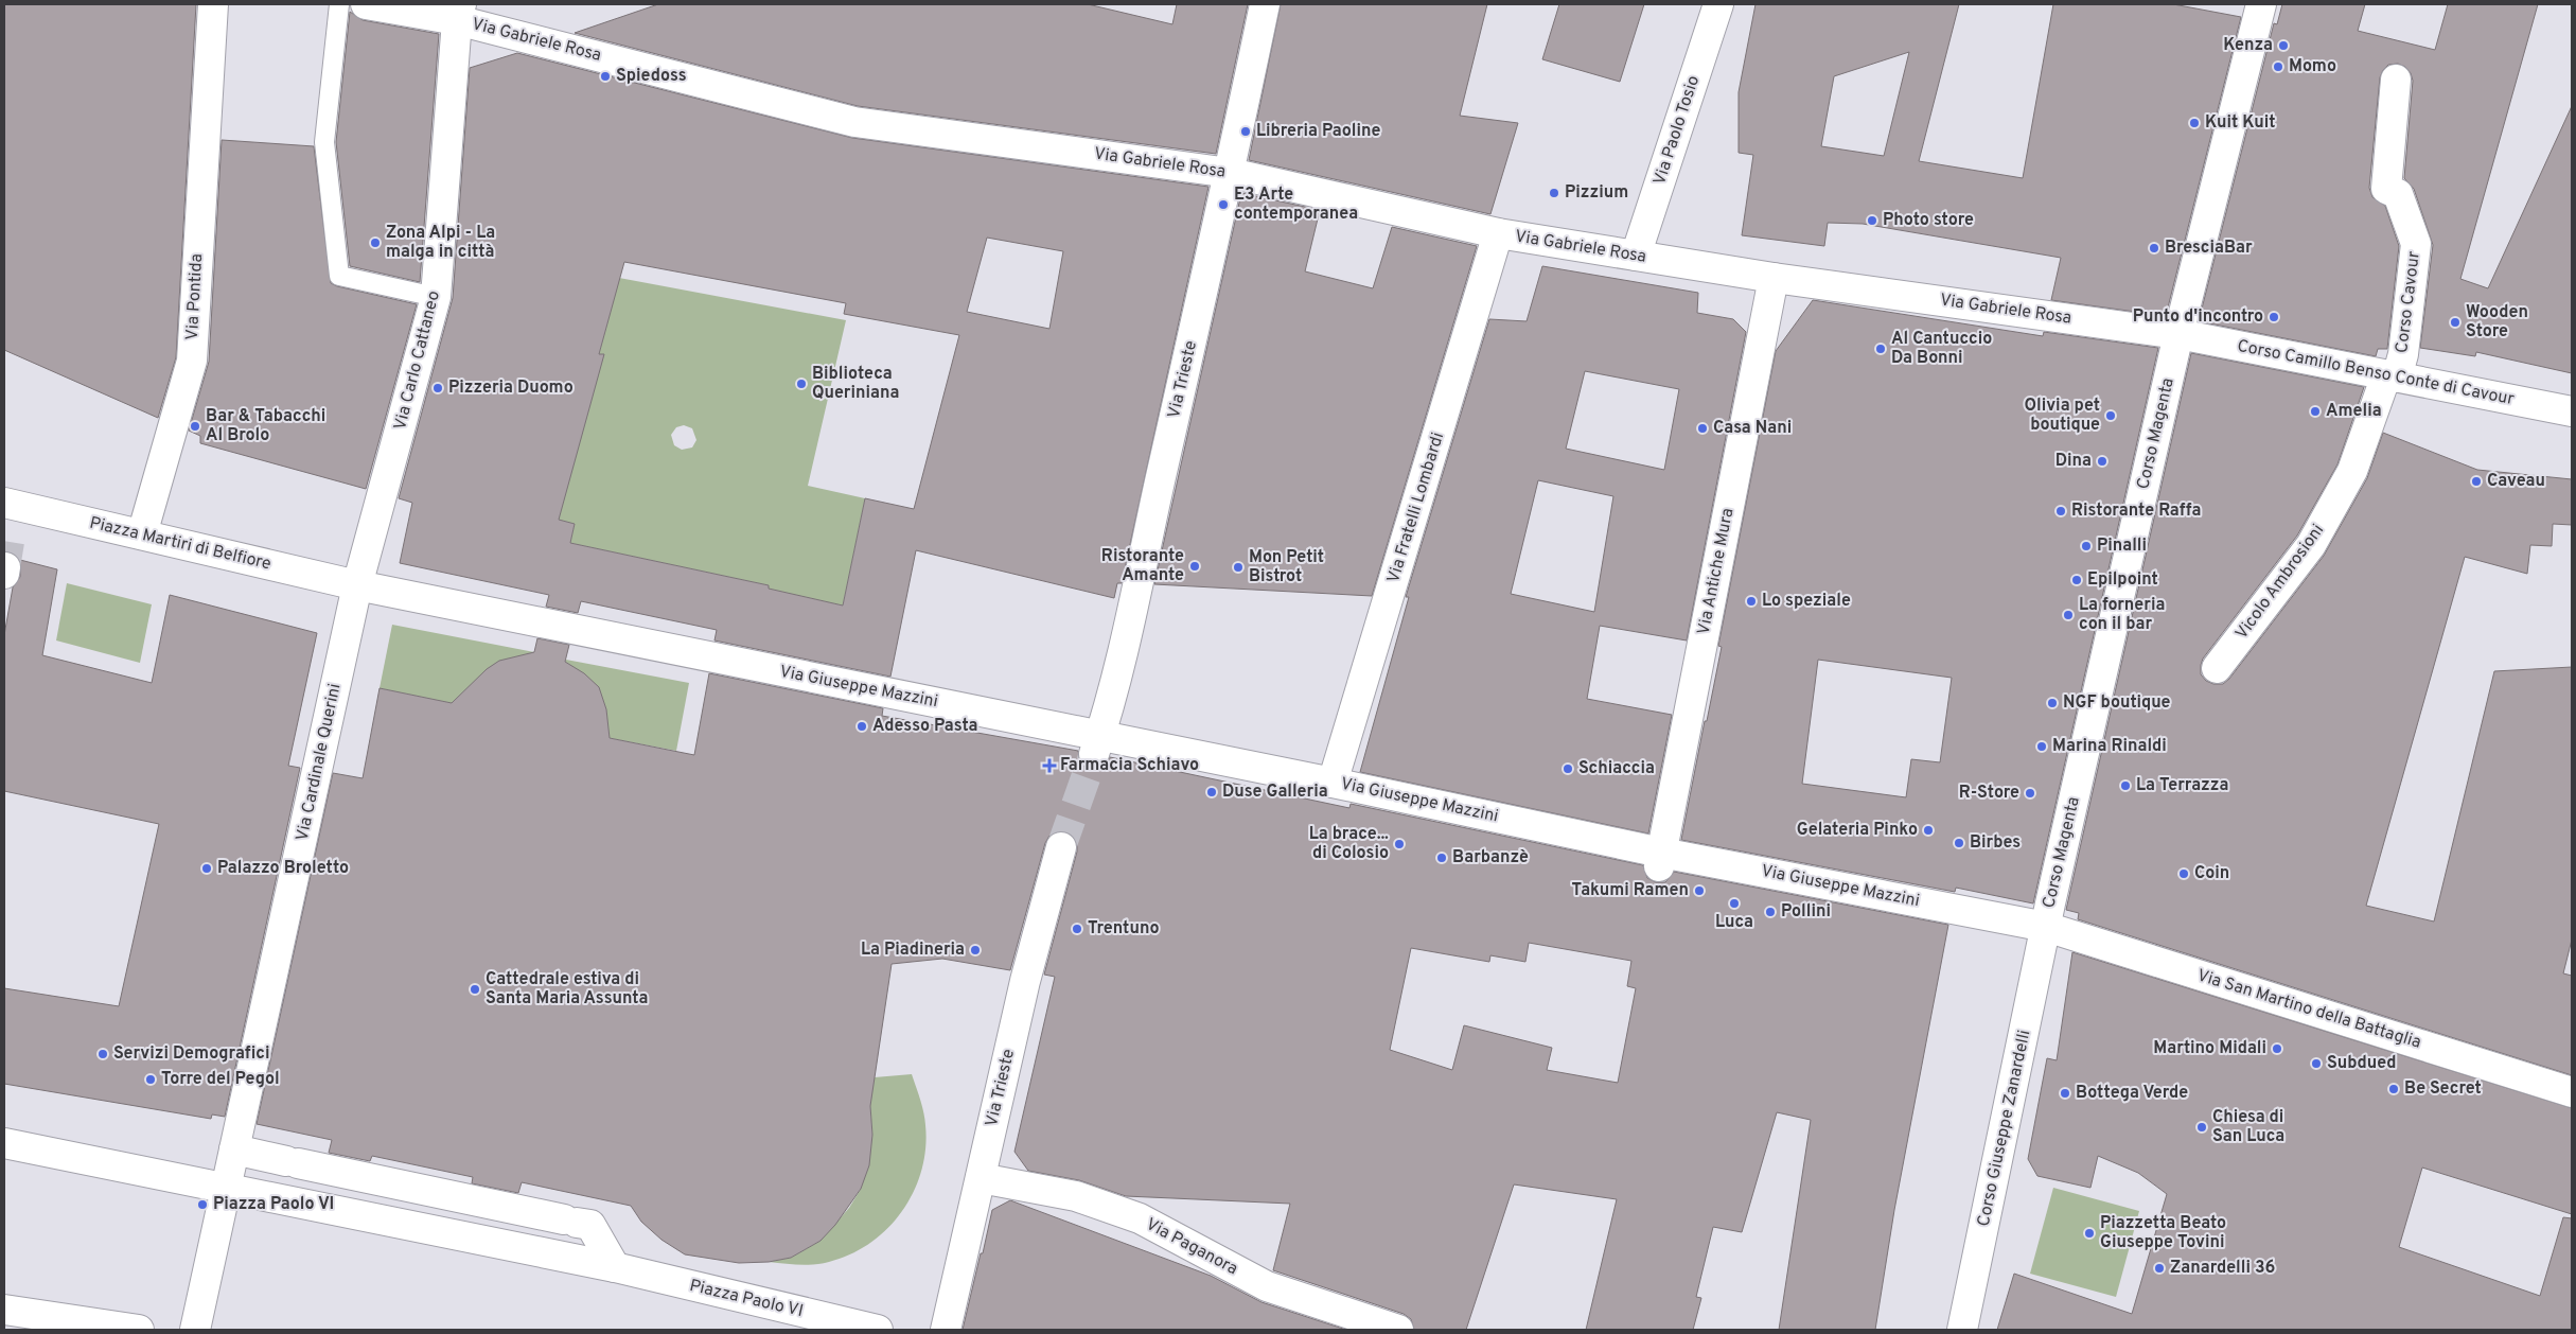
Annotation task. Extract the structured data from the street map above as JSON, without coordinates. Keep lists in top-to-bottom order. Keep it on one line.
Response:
{"streets":{"street":["Via Gabriele Rosa","Via Paolo Tosio","Via Pontida","Corso Cavour","Via Carlo Cattaneo","Corso Camillo Benso Conte di Cavour","Via Trieste","Corso Magenta","Via Fratelli Lombardi","Piazza Martiri di Belfiore","Via Antiche Mura","Vicolo Ambrosioni","Via Giuseppe Mazzini","Via Cardinale Querini","Via San Martino della Battaglia","Corso Giuseppe Zanardelli","Via Paganora","Piazza Paolo VI"]},"crossings":[["Via Gabriele Rosa","Via Paolo Tosio"],["Via Gabriele Rosa","Via Carlo Cattaneo"],["Via Gabriele Rosa","Corso Camillo Benso Conte di Cavour"],["Via Gabriele Rosa","Via Trieste"],["Via Gabriele Rosa","Corso Magenta"],["Via Gabriele Rosa","Via Fratelli Lombardi"],["Via Gabriele Rosa","Via Antiche Mura"],["Via Pontida","Piazza Martiri di Belfiore"],["Corso Cavour","Corso Camillo Benso Conte di Cavour"],["Corso Cavour","Vicolo Ambrosioni"],["Via Carlo Cattaneo","Piazza Martiri di Belfiore"],["Via Carlo Cattaneo","Via Giuseppe Mazzini"],["Via Carlo Cattaneo","Via Cardinale Querini"],["Corso Camillo Benso Conte di Cavour","Corso Magenta"],["Corso Camillo Benso Conte di Cavour","Vicolo Ambrosioni"],["Via Trieste","Via Giuseppe Mazzini"],["Via Trieste","Via Paganora"],["Corso Magenta","Via Giuseppe Mazzini"],["Corso Magenta","Via San Martino della Battaglia"],["Corso Magenta","Corso Giuseppe Zanardelli"],["Via Fratelli Lombardi","Via Giuseppe Mazzini"],["Piazza Martiri di Belfiore","Via Giuseppe Mazzini"],["Piazza Martiri di Belfiore","Via Cardinale Querini"],["Via Antiche Mura","Via Giuseppe Mazzini"],["Via Giuseppe Mazzini","Via Cardinale Querini"],["Via Giuseppe Mazzini","Via San Martino della Battaglia"],["Via Giuseppe Mazzini","Corso Giuseppe Zanardelli"],["Via Cardinale Querini","Piazza Paolo VI"],["Via San Martino della Battaglia","Corso Giuseppe Zanardelli"]],"places":{"other":["Kenza","Momo","Spiedoss","Kuit Kuit","Libreria Paoline","Pizzium","E3 Arte contemporanea","Photo store","Zona Alpi - La malga in città","BresciaBar","Punto d'incontro","Wooden Store","Al Cantuccio Da Bonni","Biblioteca Queriniana","Pizzeria Duomo","Amelia","Olivia pet boutique","Bar & Tabacchi Al Brolo","Casa Nani","Dina","Caveau","Ristorante Raffa","Pinalli","Ristorante Amante","Mon Petit Bistrot","Epilpoint","Lo speziale","La forneria con il bar","NGF boutique","Adesso Pasta","Marina Rinaldi","Schiaccia","La Terrazza","Duse Galleria","R-Store","Gelateria Pinko","Birbes","La brace... di Colosio","Barbanzè","Palazzo Broletto","Coin","Takumi Ramen","Luca","Pollini","Trentuno","La Piadineria","Cattedrale estiva di Santa Maria Assunta","Martino Midali","Servizi Demografici","Subdued","Torre del Pegol","Be Secret","Bottega Verde","Chiesa di San Luca","Piazza Paolo VI","Piazzetta Beato Giuseppe Tovini","Zanardelli 36"],"health":["Farmacia Schiavo"]}}
